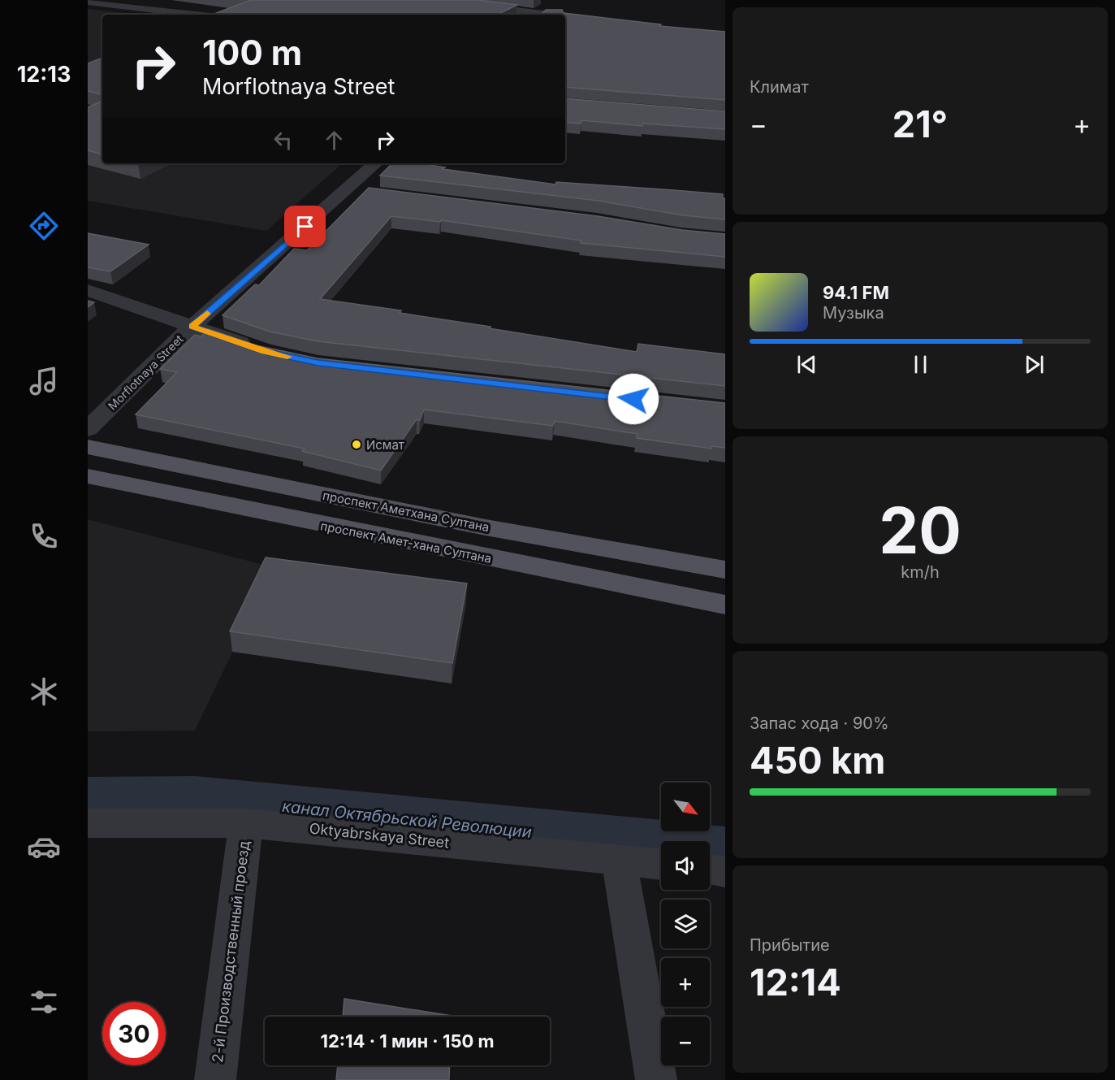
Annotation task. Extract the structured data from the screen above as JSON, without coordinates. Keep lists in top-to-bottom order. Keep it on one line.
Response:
{"streets":{"main road":["проспект Аметхана Султана","проспект Амет-хана Султана"],"street":["Morflotnaya Street","Oktyabrskaya Street","2-й Производственный проезд"]},"crossings":[["Oktyabrskaya Street","2-й Производственный проезд"]],"water":["канал Октябрьской Революции"],"places":["Исмат"],"north":"bottom right","page":{"tabs":"12:13","tile":["Климат",["20","km/h"],["Запас хода · 90%","450 km"],["Прибытие","12:14"]],"turn":["100 m","Morflotnaya Street"],"heat":["−","21°","+"],"song":["94.1 FM","Музыка"],"map_buttons":["+","−"],"limit":"30","trip":"12:14 · 1 мин · 150 m"}}
